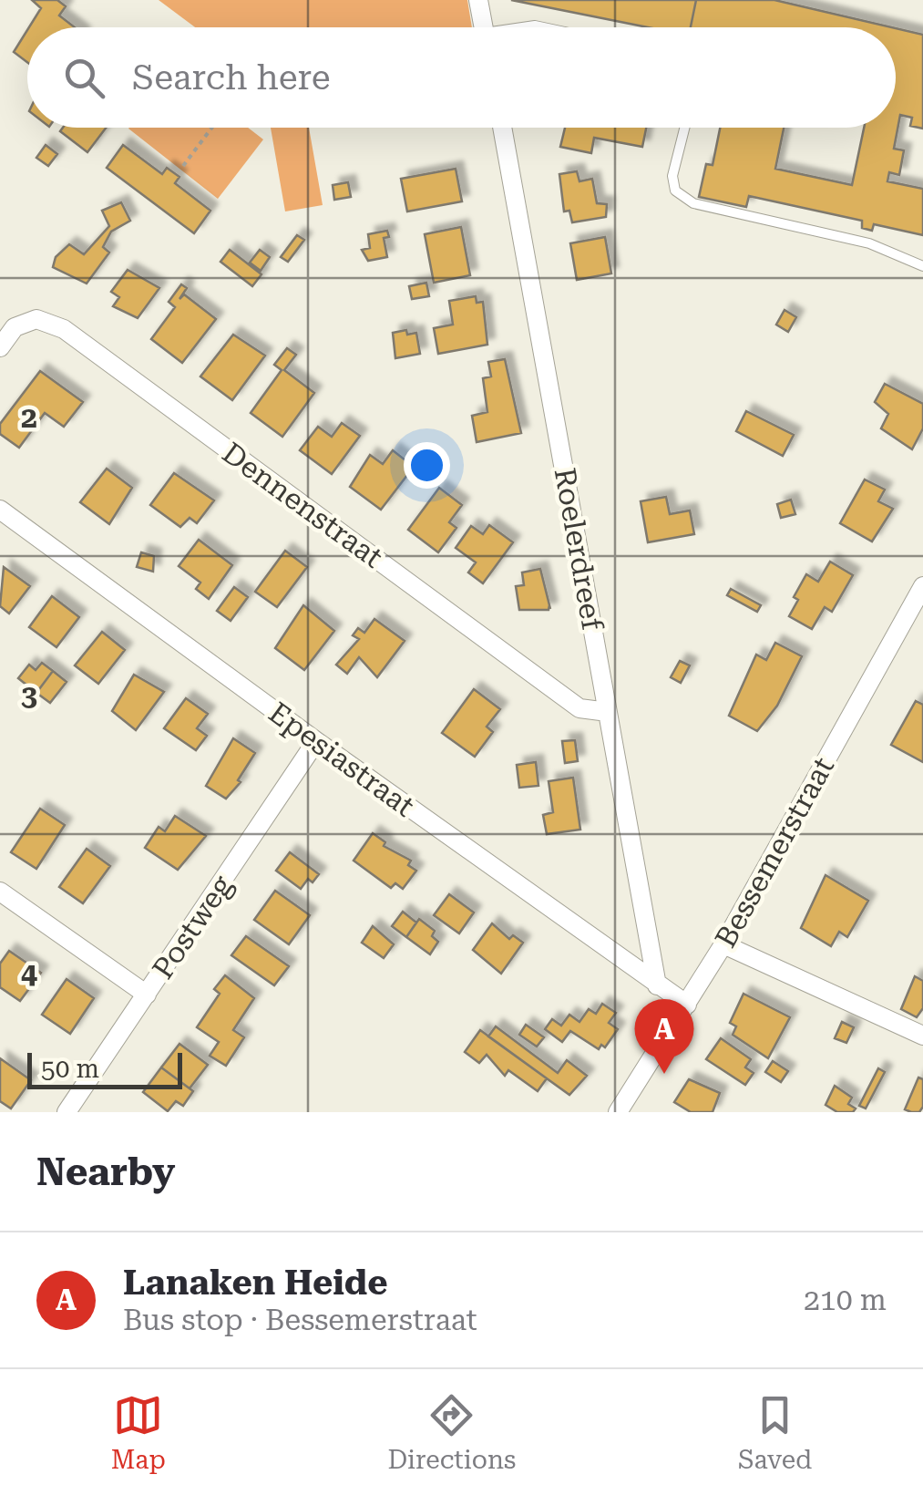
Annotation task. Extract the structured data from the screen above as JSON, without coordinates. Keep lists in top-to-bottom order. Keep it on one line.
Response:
{"streets":{"street":["Dennenstraat","Roelerdreef","Epesiastraat","Bessemerstraat","Postweg"]},"crossings":[["Dennenstraat","Roelerdreef"],["Roelerdreef","Epesiastraat"],["Epesiastraat","Bessemerstraat"],["Epesiastraat","Postweg"]],"scale_bar":"50 m","page":{"search":"Search here","pins":"A","scale":"50 m","heading":"Nearby","list":[{"mark":"A","name":"Lanaken Heide","note":"Bus stop · Bessemerstraat","value":"210 m"}],"nav":["Map","Directions","Saved"]},"grid":{"rows":["2","3","4"]}}
